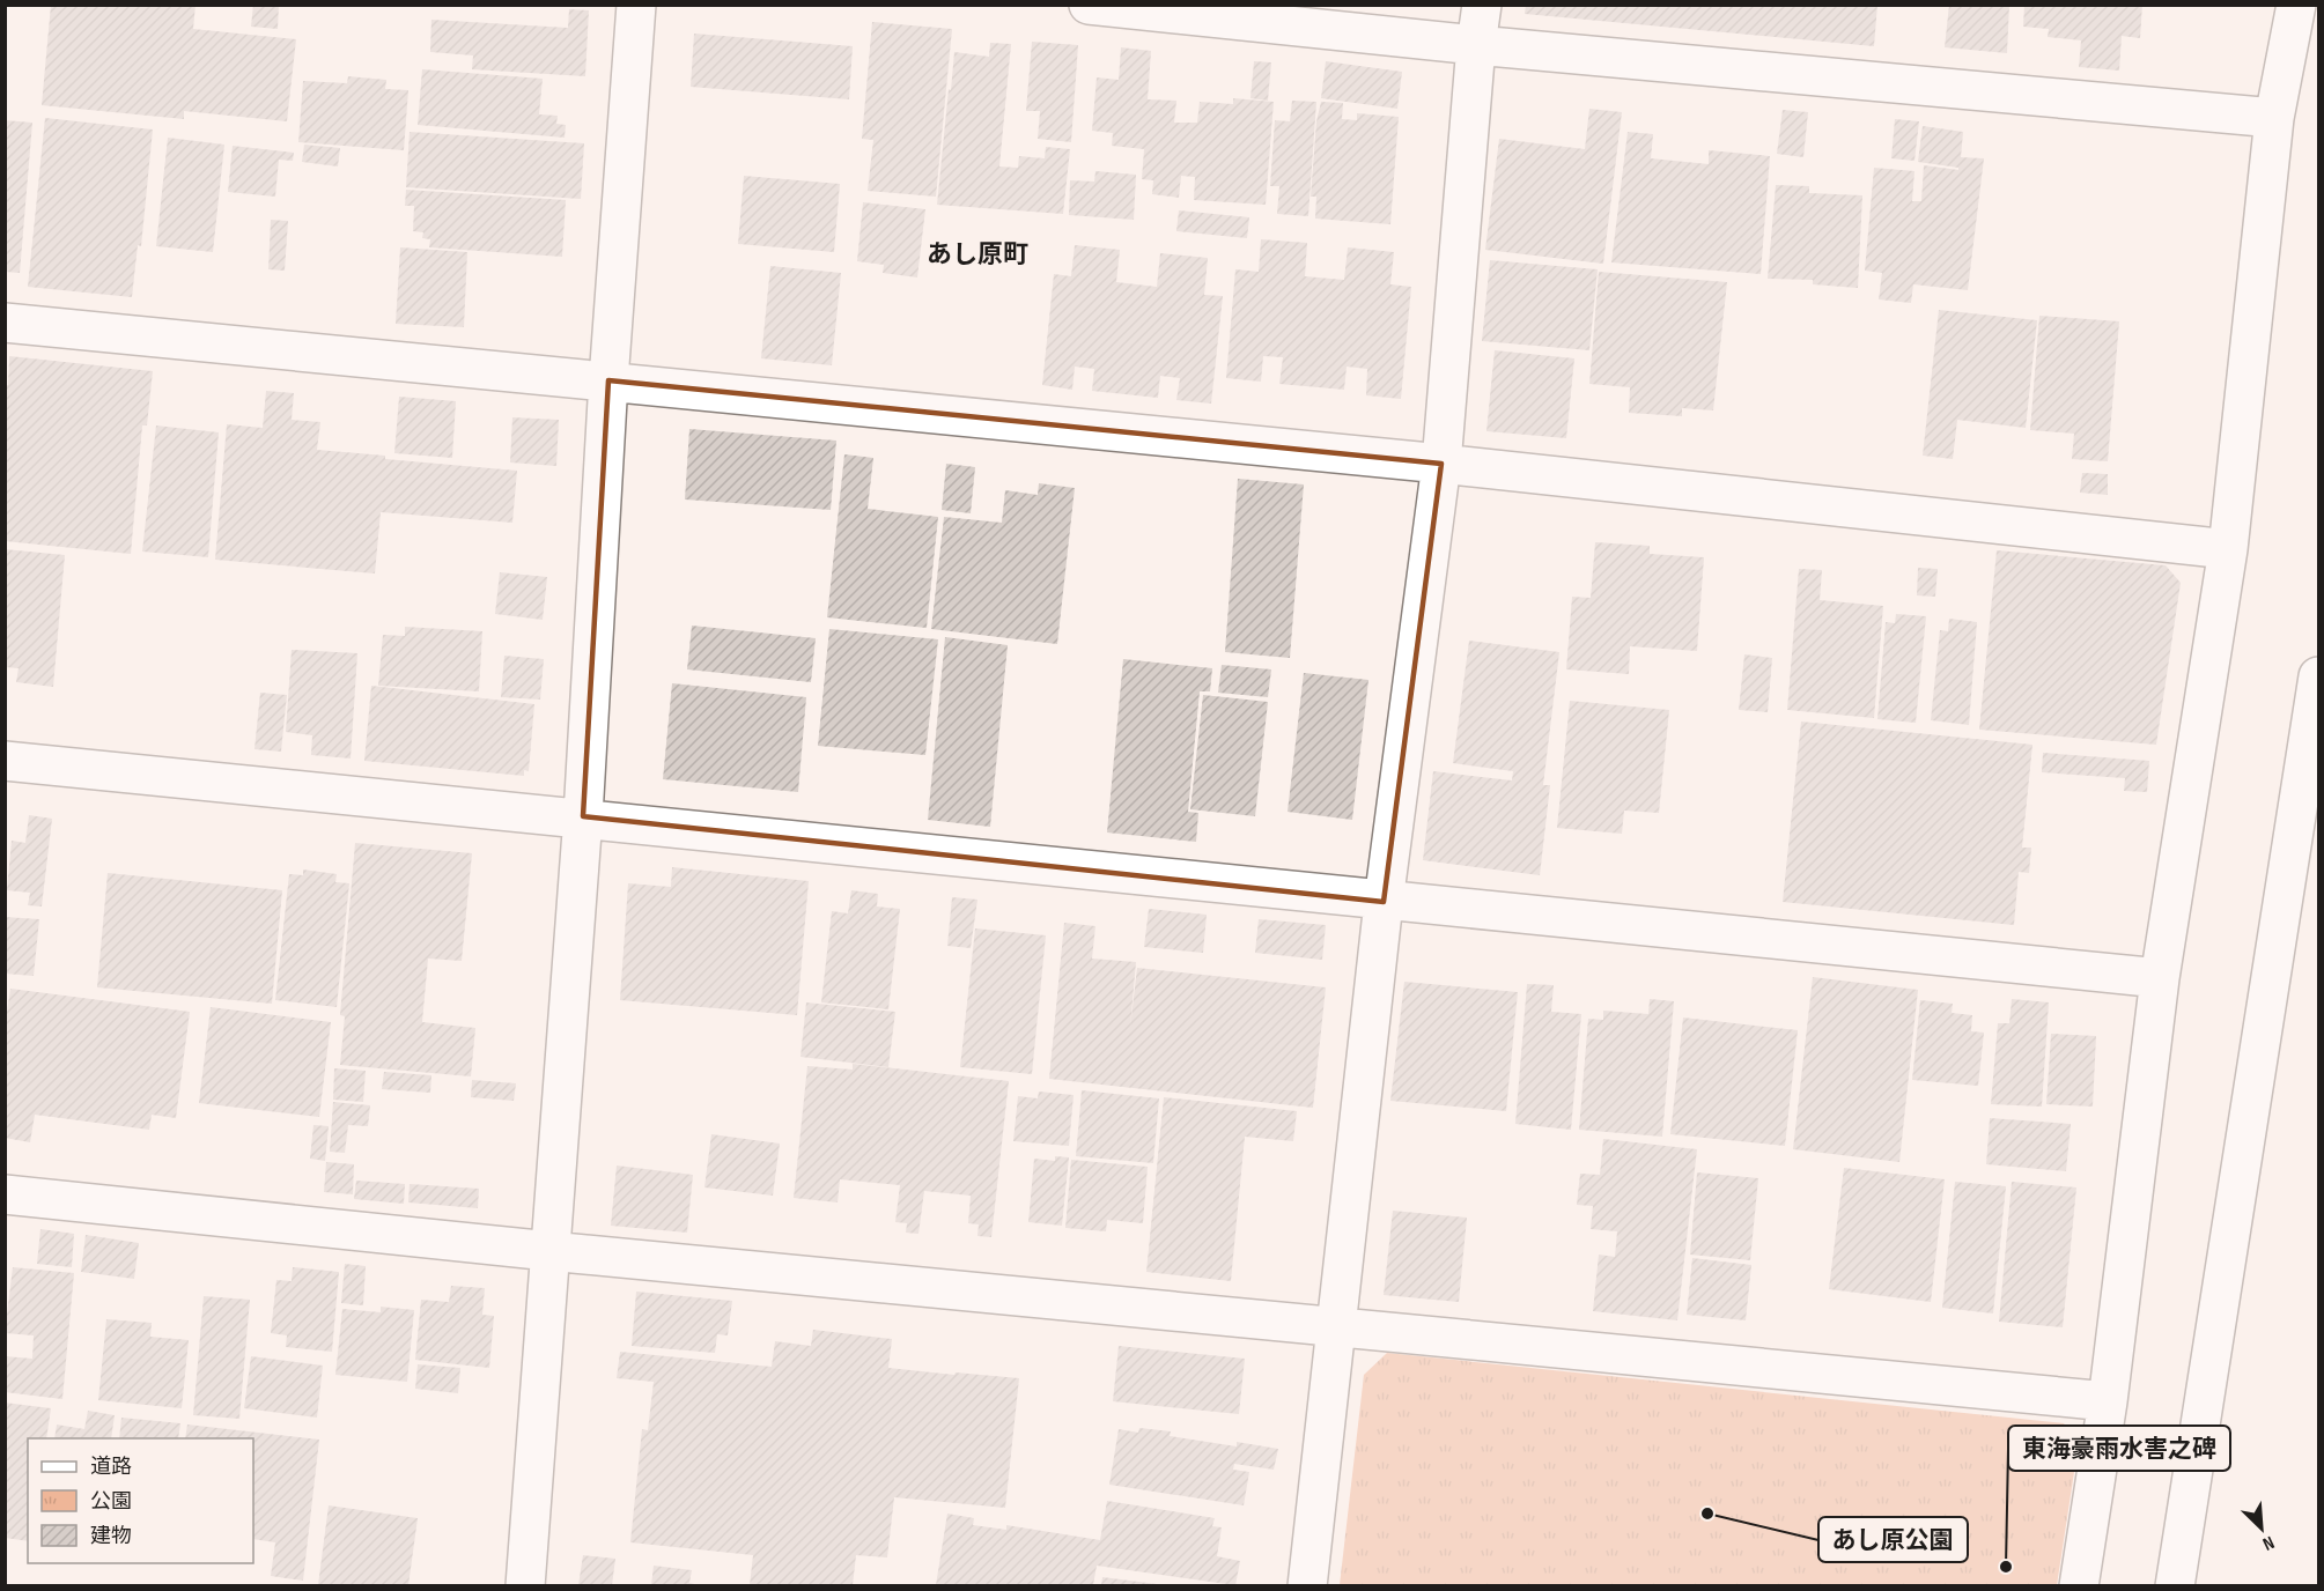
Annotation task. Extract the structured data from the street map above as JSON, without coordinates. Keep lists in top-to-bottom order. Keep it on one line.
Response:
{"districts":["あし原町"],"places":["あし原公園","東海豪雨水害之碑"],"legend":["道路","公園","建物"],"north":"bottom right"}
